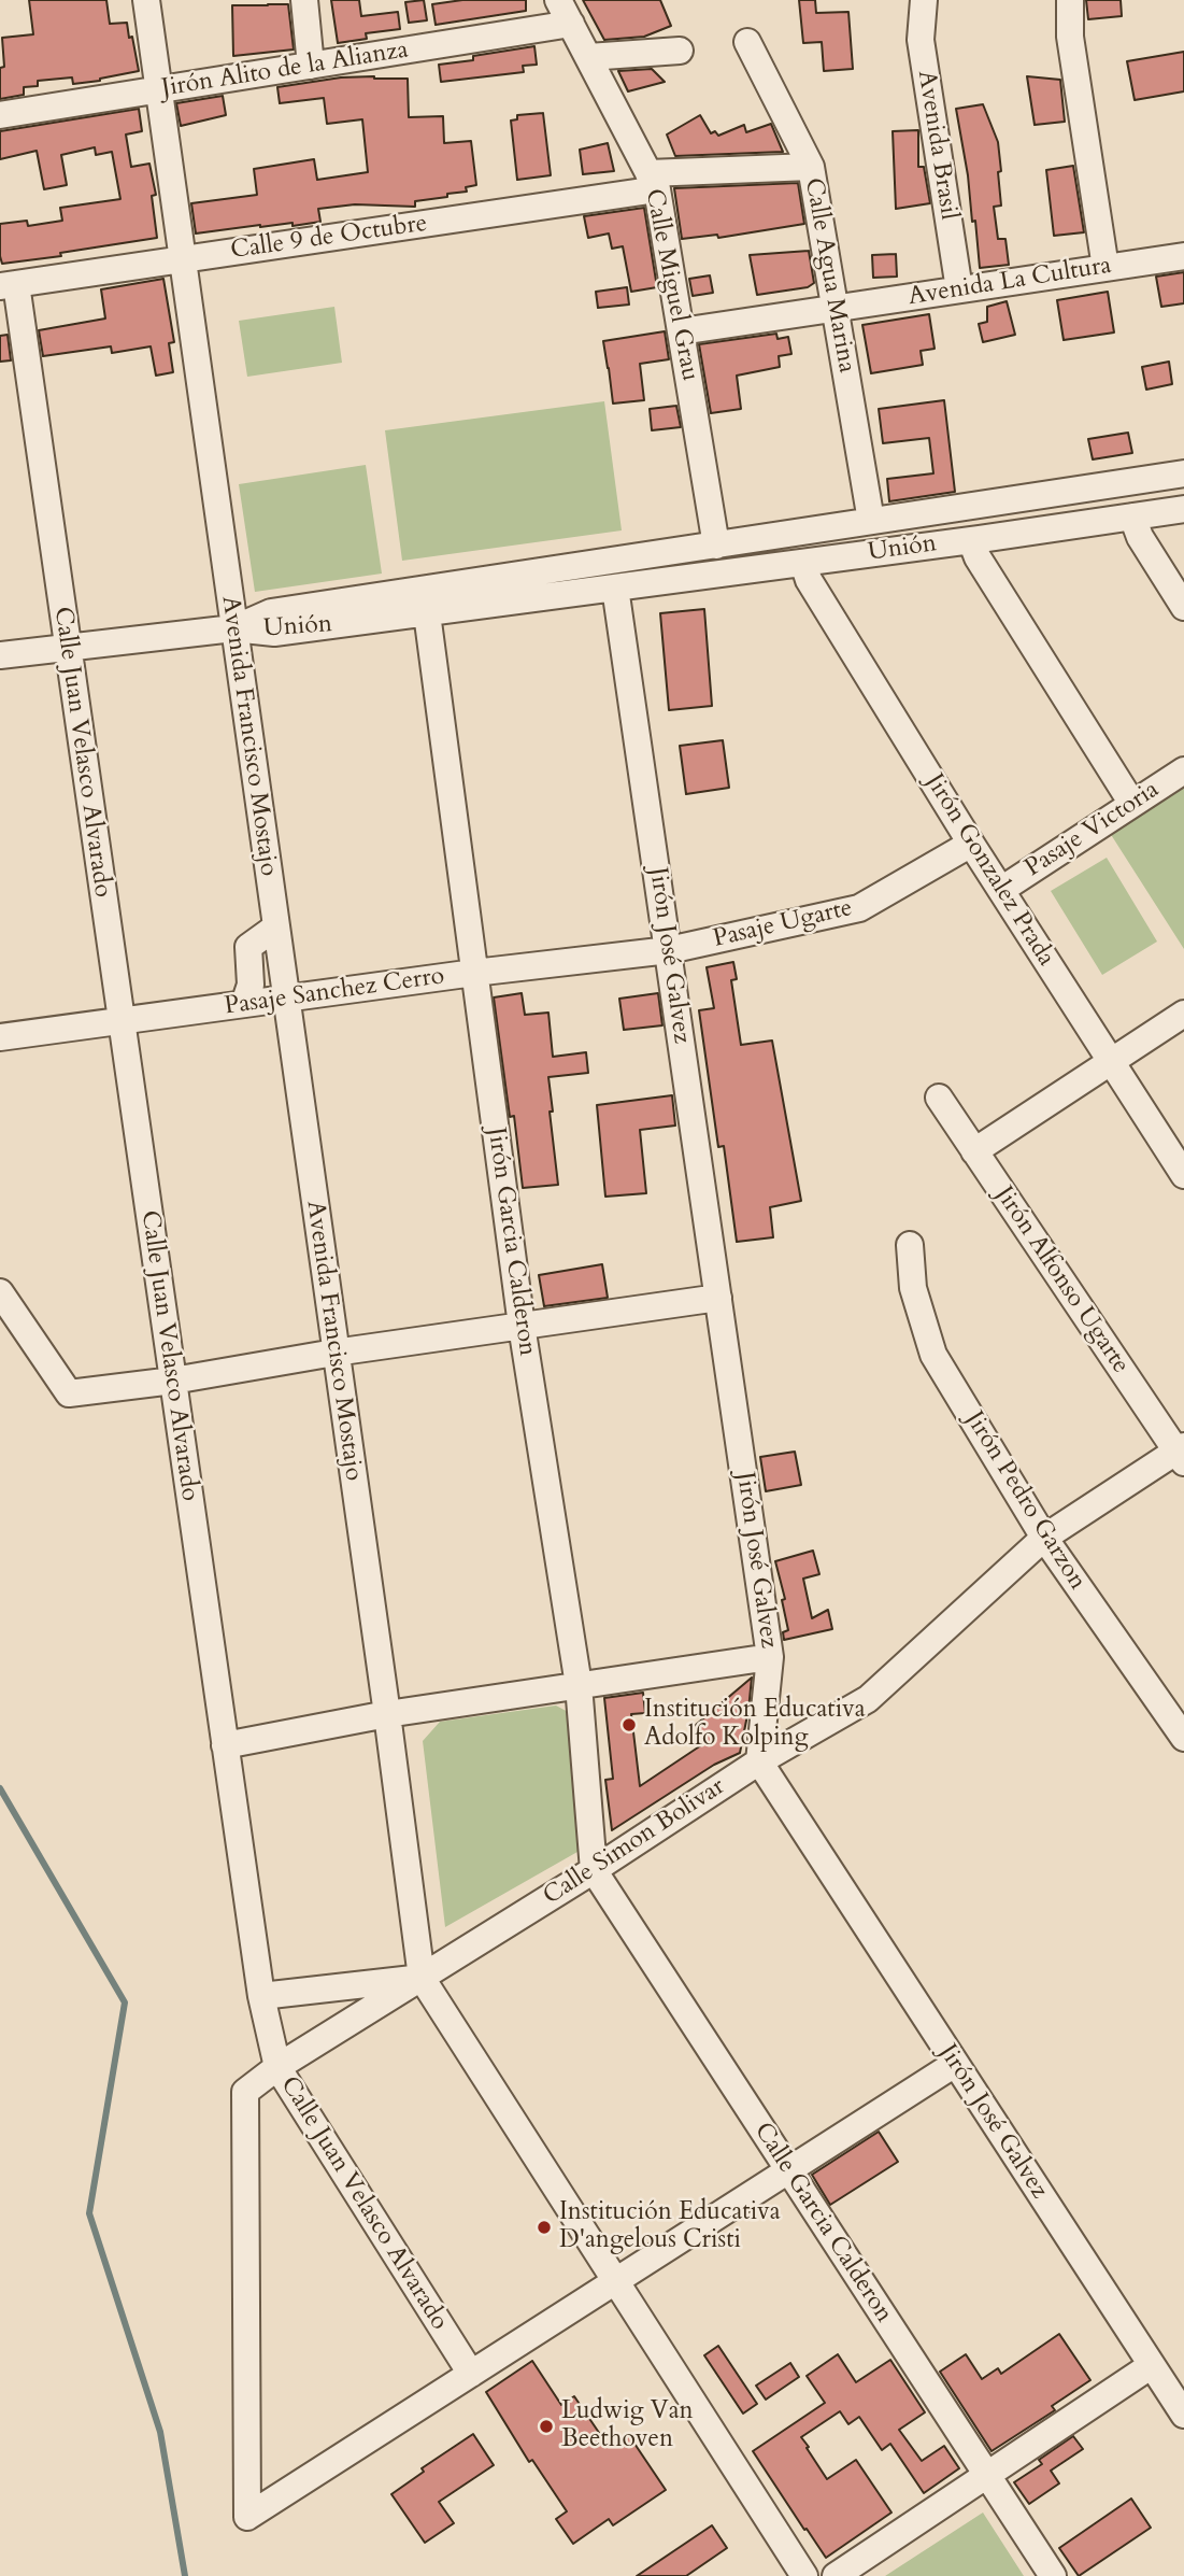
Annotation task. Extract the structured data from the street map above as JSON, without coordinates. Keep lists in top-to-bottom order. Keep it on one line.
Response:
{"streets":{"street":["Jirón Alito de la Alianza","Avenida Brasil","Calle 9 de Octubre","Calle Agua Marina","Avenida La Cultura","Calle Miguel Grau","Unión","Avenida Francisco Mostajo","Calle Juan Velasco Alvarado","Pasaje Victoria","Jirón Gonzalez Prada","Pasaje Ugarte","Jirón José Galvez","Pasaje Sanchez Cerro","Jirón Garcia Calderon","Jirón Alfonso Ugarte","Jirón Pedro Garzon","Calle Simon Bolivar","Calle Garcia Calderon"]},"crossings":[["Jirón Alito de la Alianza","Calle Miguel Grau"],["Jirón Alito de la Alianza","Avenida Francisco Mostajo"],["Avenida Brasil","Avenida La Cultura"],["Calle 9 de Octubre","Calle Agua Marina"],["Calle 9 de Octubre","Calle Miguel Grau"],["Calle 9 de Octubre","Avenida Francisco Mostajo"],["Calle 9 de Octubre","Calle Juan Velasco Alvarado"],["Calle Agua Marina","Avenida La Cultura"],["Calle Agua Marina","Unión"],["Avenida La Cultura","Calle Miguel Grau"],["Calle Miguel Grau","Unión"],["Unión","Avenida Francisco Mostajo"],["Unión","Jirón Gonzalez Prada"],["Unión","Jirón José Galvez"],["Unión","Jirón Garcia Calderon"],["Avenida Francisco Mostajo","Pasaje Sanchez Cerro"],["Avenida Francisco Mostajo","Calle Simon Bolivar"],["Calle Juan Velasco Alvarado","Pasaje Sanchez Cerro"],["Calle Juan Velasco Alvarado","Calle Simon Bolivar"],["Pasaje Victoria","Jirón Gonzalez Prada"],["Jirón Gonzalez Prada","Pasaje Ugarte"],["Pasaje Ugarte","Jirón José Galvez"],["Pasaje Ugarte","Pasaje Sanchez Cerro"],["Jirón José Galvez","Pasaje Sanchez Cerro"],["Jirón José Galvez","Calle Simon Bolivar"],["Pasaje Sanchez Cerro","Jirón Garcia Calderon"],["Jirón Garcia Calderon","Calle Simon Bolivar"],["Jirón Garcia Calderon","Calle Garcia Calderon"],["Jirón Alfonso Ugarte","Calle Simon Bolivar"],["Jirón Pedro Garzon","Calle Simon Bolivar"],["Calle Simon Bolivar","Calle Garcia Calderon"]],"places":["Institución Educativa Adolfo Kolping","Institución Educativa D'angelous Cristi","Ludwig Van Beethoven"]}
